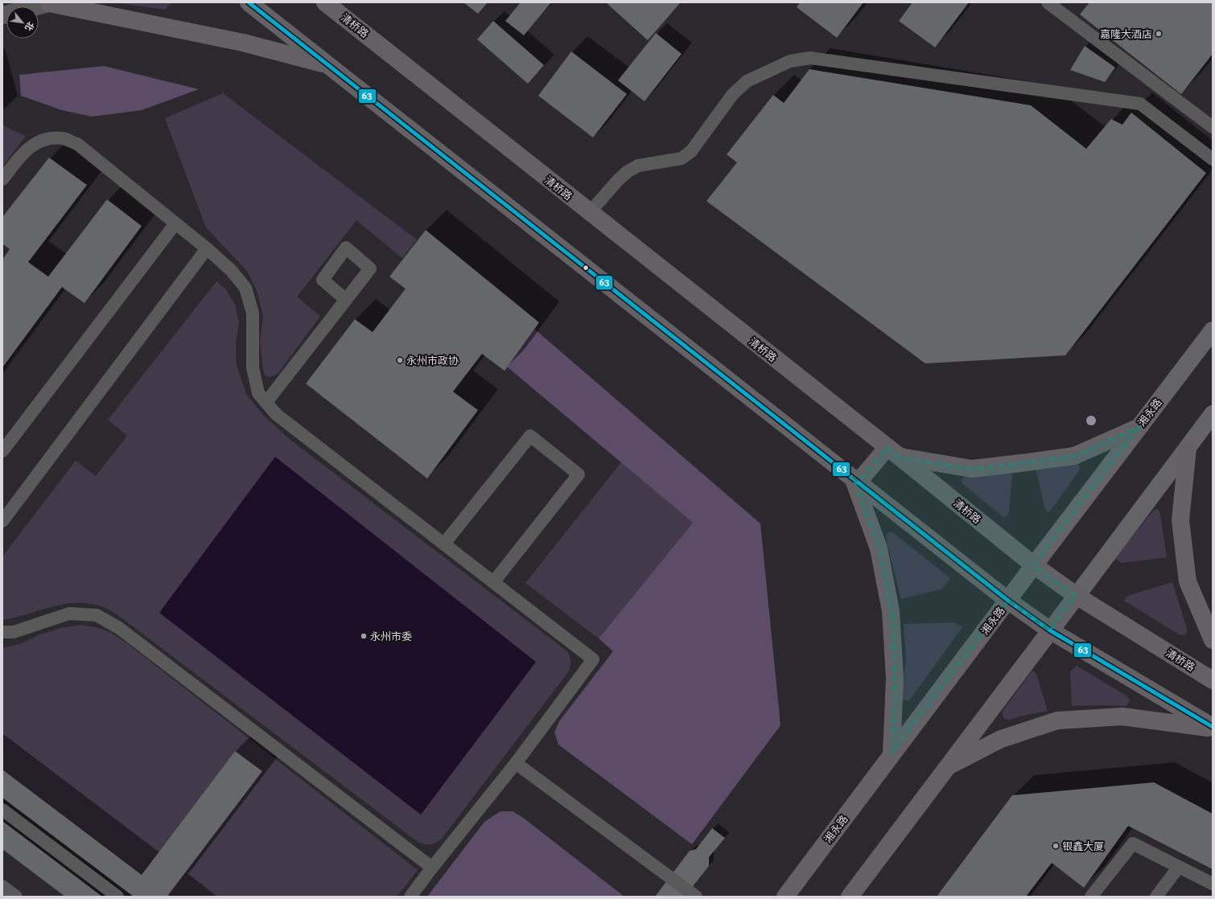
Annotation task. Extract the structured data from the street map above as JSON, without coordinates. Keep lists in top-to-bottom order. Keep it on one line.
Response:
{"streets":{"main road":["清桥路","湘永路"]},"crossings":[["清桥路","湘永路"]],"places":["嘉隆大酒店","永州市政协","永州市委","银鑫大厦"],"lines":["transit line 63"],"north":"bottom right"}
